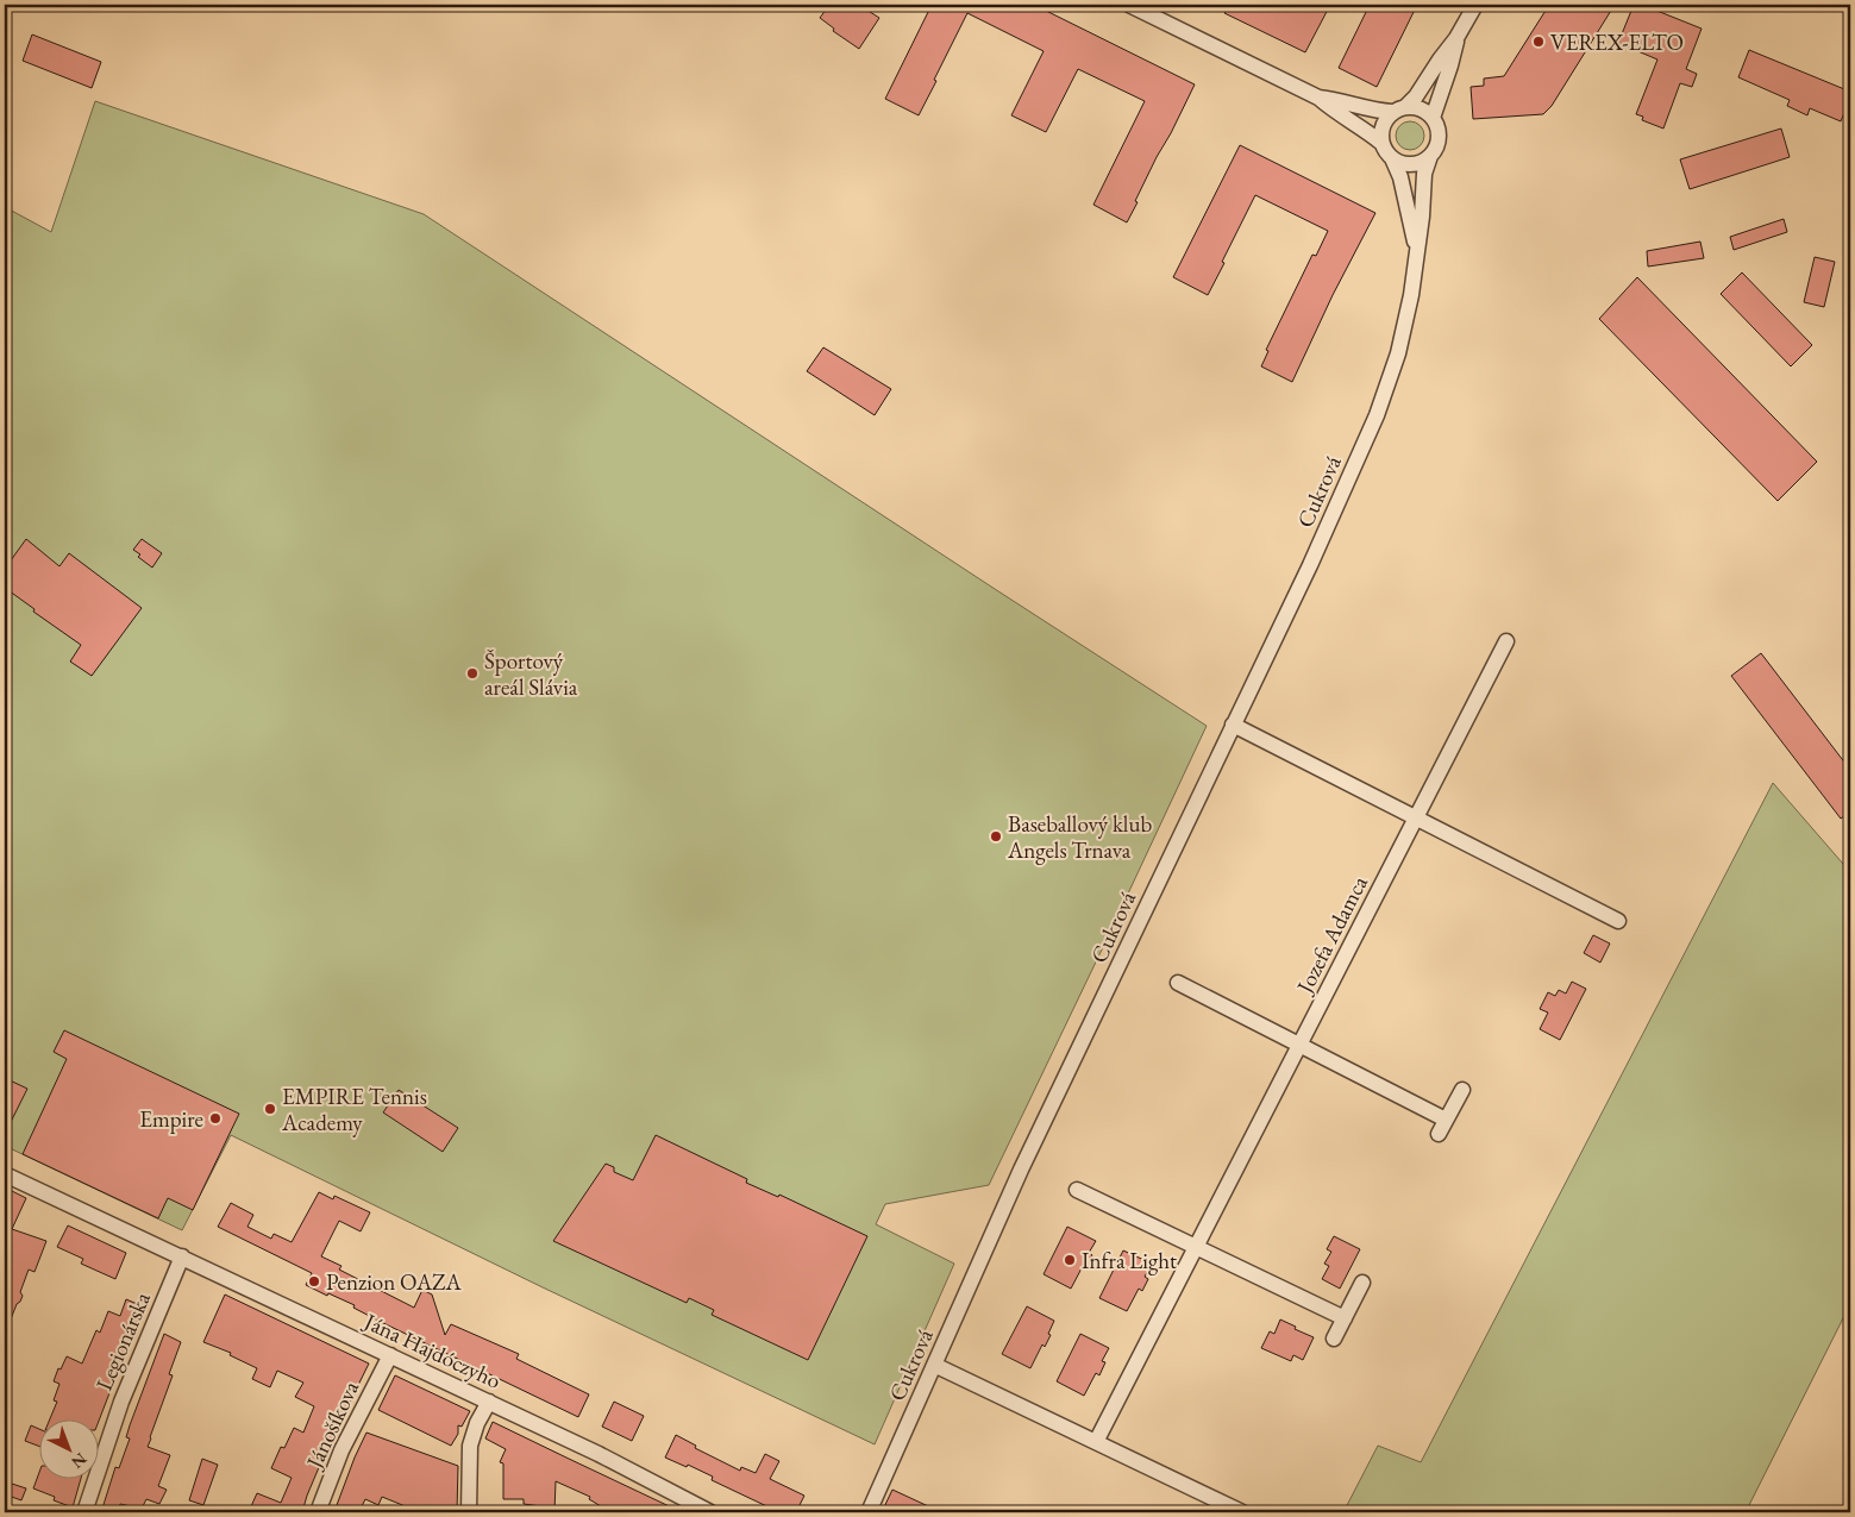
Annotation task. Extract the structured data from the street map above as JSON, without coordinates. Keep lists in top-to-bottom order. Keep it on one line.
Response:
{"streets":{"street":["Cukrová","Jozefa Adamca","Legionárska","Jána Hajdóczyho","Jánošíkova"]},"crossings":[["Legionárska","Jána Hajdóczyho"],["Jána Hajdóczyho","Jánošíkova"]],"places":["VEREX-ELTO","Športový areál Slávia","Baseballový klub Angels Trnava","EMPIRE Tennis Academy","Empire","Infra Light","Penzion OAZA"],"north":"bottom right"}
